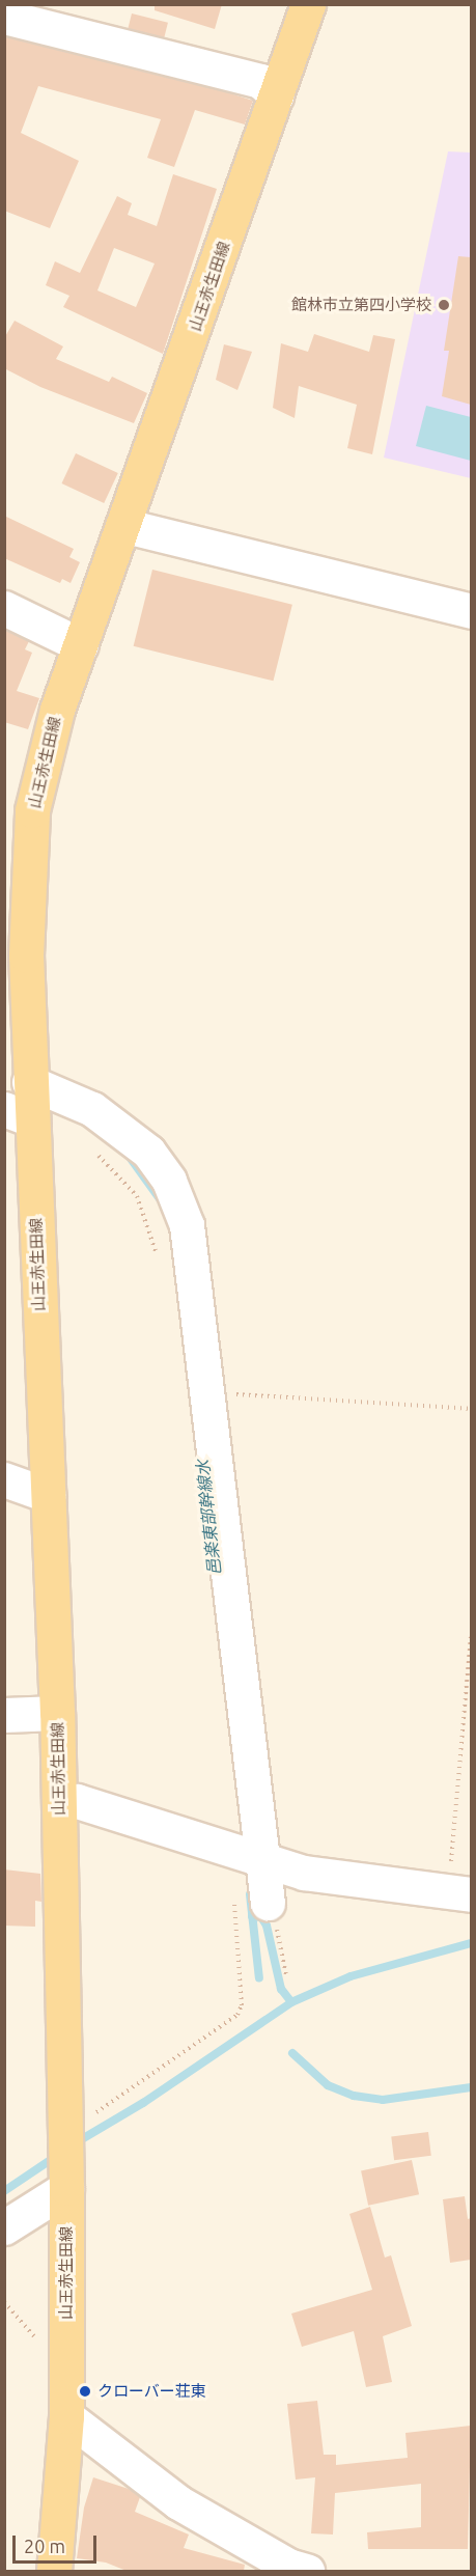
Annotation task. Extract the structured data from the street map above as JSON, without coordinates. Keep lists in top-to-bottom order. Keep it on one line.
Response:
{"streets":{"main road":["山王赤生田線"]},"water":["邑楽東部幹線水"],"places":["館林市立第四小学校","クローバー荘東"],"scale_bar":"20 m"}
